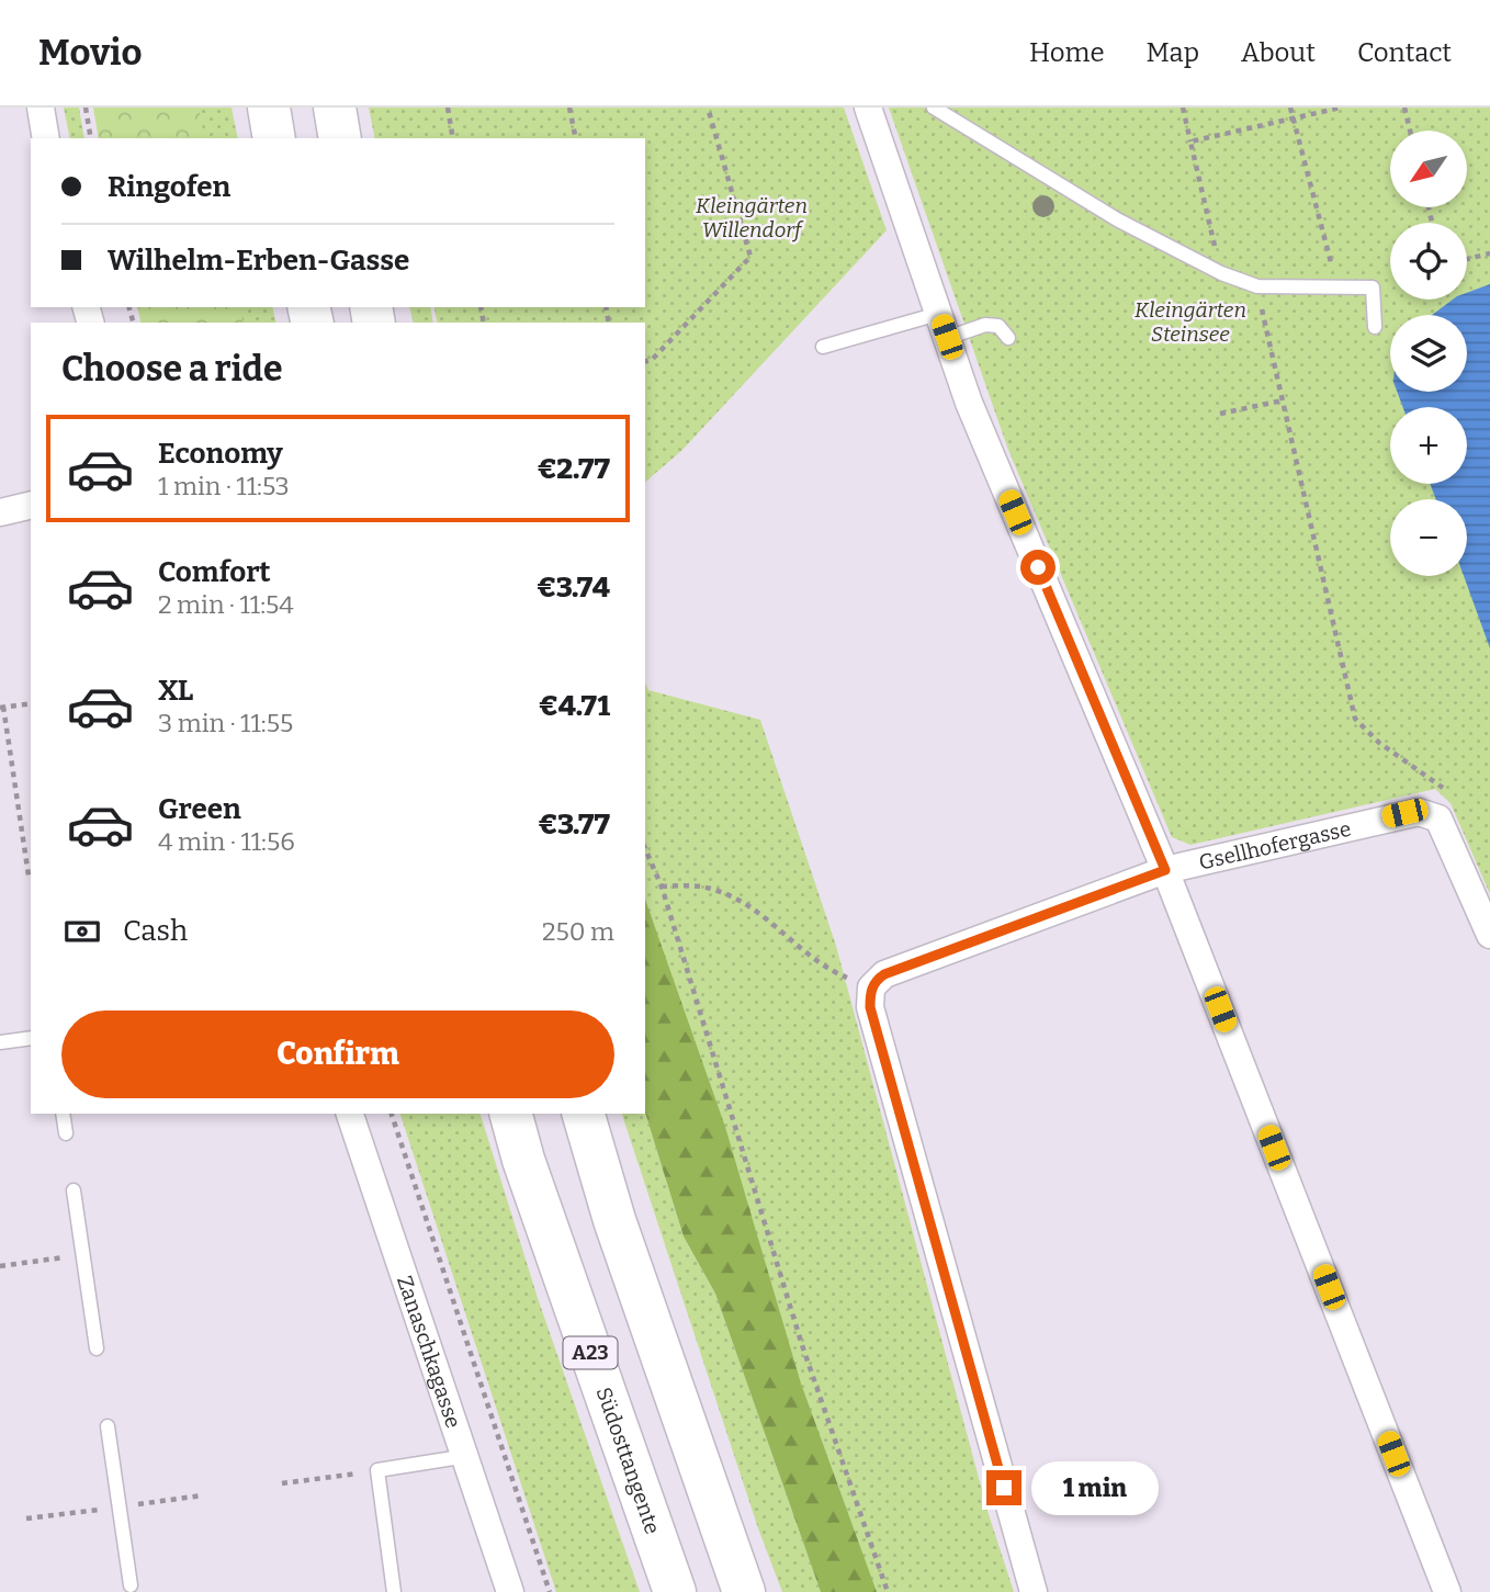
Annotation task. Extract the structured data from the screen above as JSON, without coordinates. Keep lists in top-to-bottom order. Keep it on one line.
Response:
{"streets":{"highway":["A23","Südosttangente"],"street":["Gsellhofergasse","Zanaschkagasse"]},"parks":["Kleingärten Willendorf","Kleingärten Steinsee"],"north":"bottom left","page":{"header":"Movio","nav":["Home","Map","About","Contact"],"map_buttons":["+","−"],"banner":["Ringofen","Wilhelm-Erben-Gasse"],"heading":"Choose a ride","list":[{"name":"Economy","note":"1 min · 11:53","value":"€2.77"},{"name":"Comfort","note":"2 min · 11:54","value":"€3.74"},{"name":"XL","note":"3 min · 11:55","value":"€4.71"},{"name":"Green","note":"4 min · 11:56","value":"€3.77"}],"pay":["Cash","250 m"],"buttons":"Confirm","bubble":"1 min"}}
